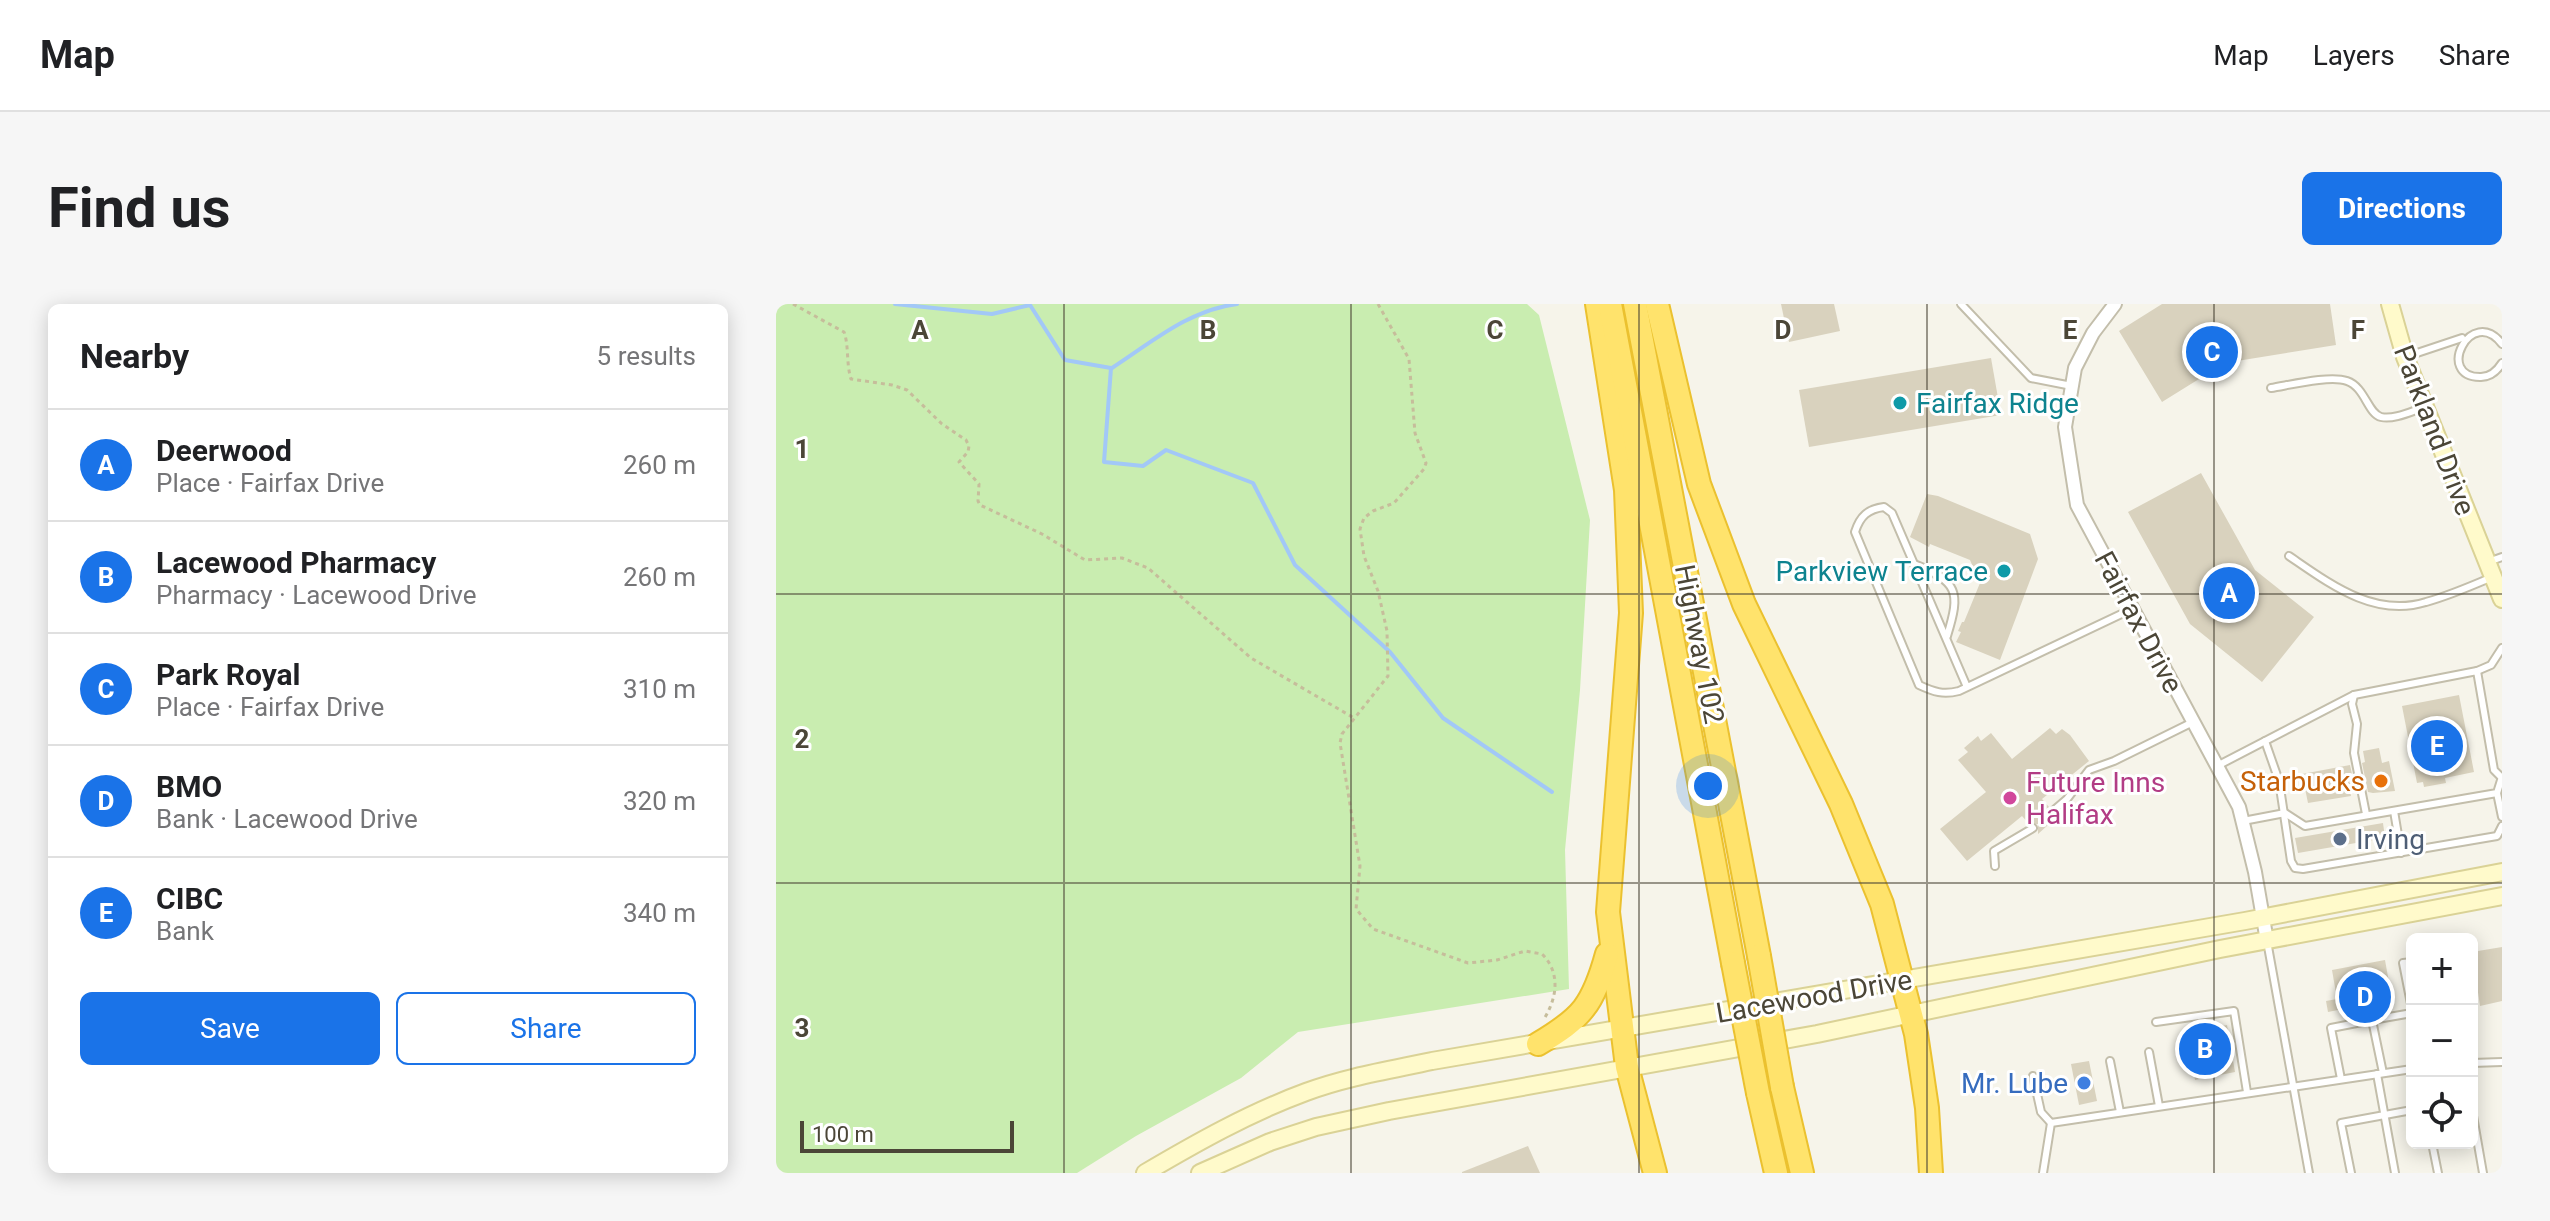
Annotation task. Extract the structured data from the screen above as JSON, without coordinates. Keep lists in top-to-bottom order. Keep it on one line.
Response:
{"streets":{"highway":["Highway 102"],"main road":["Parkland Drive","Lacewood Drive"],"street":["Fairfax Drive"]},"crossings":[["Fairfax Drive","Lacewood Drive"]],"places":["Fairfax Ridge","Parkview Terrace","Starbucks","Future Inns Halifax","Irving","Mr. Lube"],"scale_bar":"100 m","page":{"header":"Map","nav":["Map","Layers","Share"],"buttons":["Directions",["Save","Share"]],"title":"Find us","heading":["Nearby","5 results"],"pins":["C","A","E","D","B"],"list":[{"mark":"A","name":"Deerwood","note":"Place · Fairfax Drive","value":"260 m"},{"mark":"B","name":"Lacewood Pharmacy","note":"Pharmacy · Lacewood Drive","value":"260 m"},{"mark":"C","name":"Park Royal","note":"Place · Fairfax Drive","value":"310 m"},{"mark":"D","name":"BMO","note":"Bank · Lacewood Drive","value":"320 m"},{"mark":"E","name":"CIBC","note":"Bank","value":"340 m"}],"map_buttons":["+","−"],"scale":"100 m"},"grid":{"columns":["A","B","C","D","E","F"],"rows":["1","2","3"]}}
